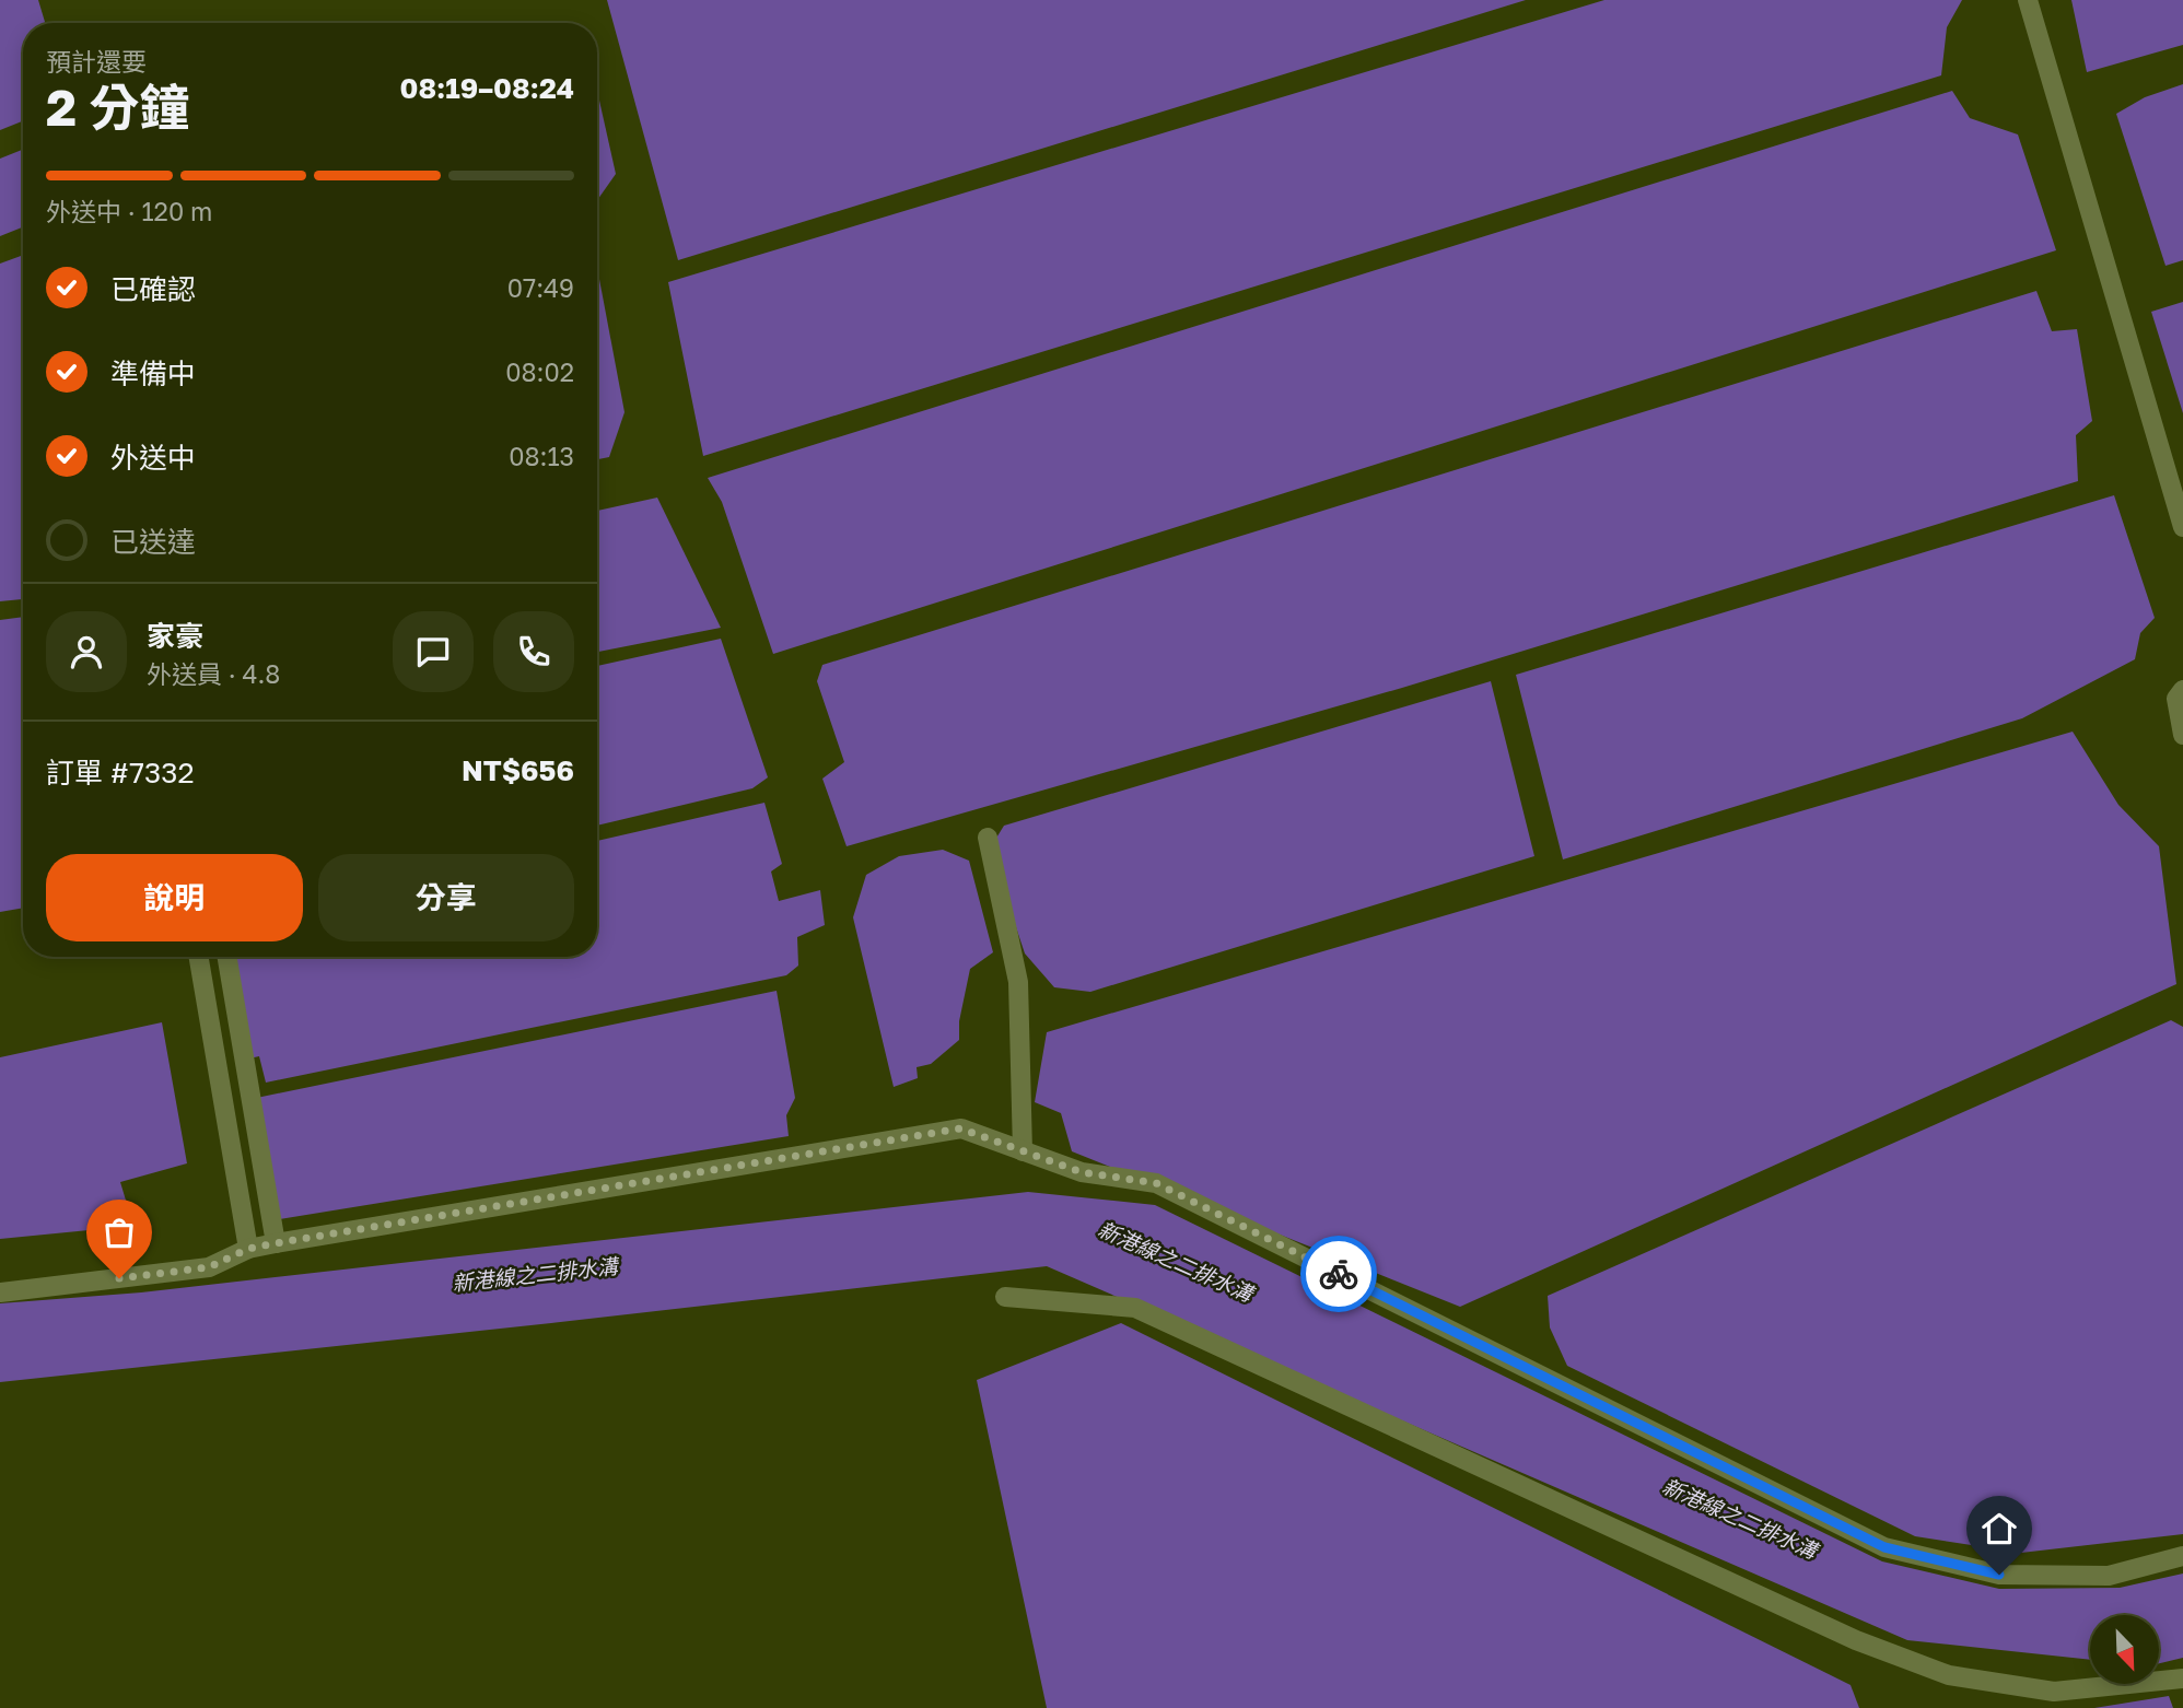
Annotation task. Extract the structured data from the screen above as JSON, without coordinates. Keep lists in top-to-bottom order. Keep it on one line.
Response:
{"water":["新港線之二排水溝"],"north":"bottom right","page":{"heading":["2 分鐘","預計還要","08:19–08:24"],"panel":["家豪","外送員 · 4.8","訂單 #7332","NT$656"],"bar":"外送中 · 120 m","list":[["已確認","07:49"],["準備中","08:02"],["外送中","08:13"],"已送達"],"buttons":["說明","分享"]}}
